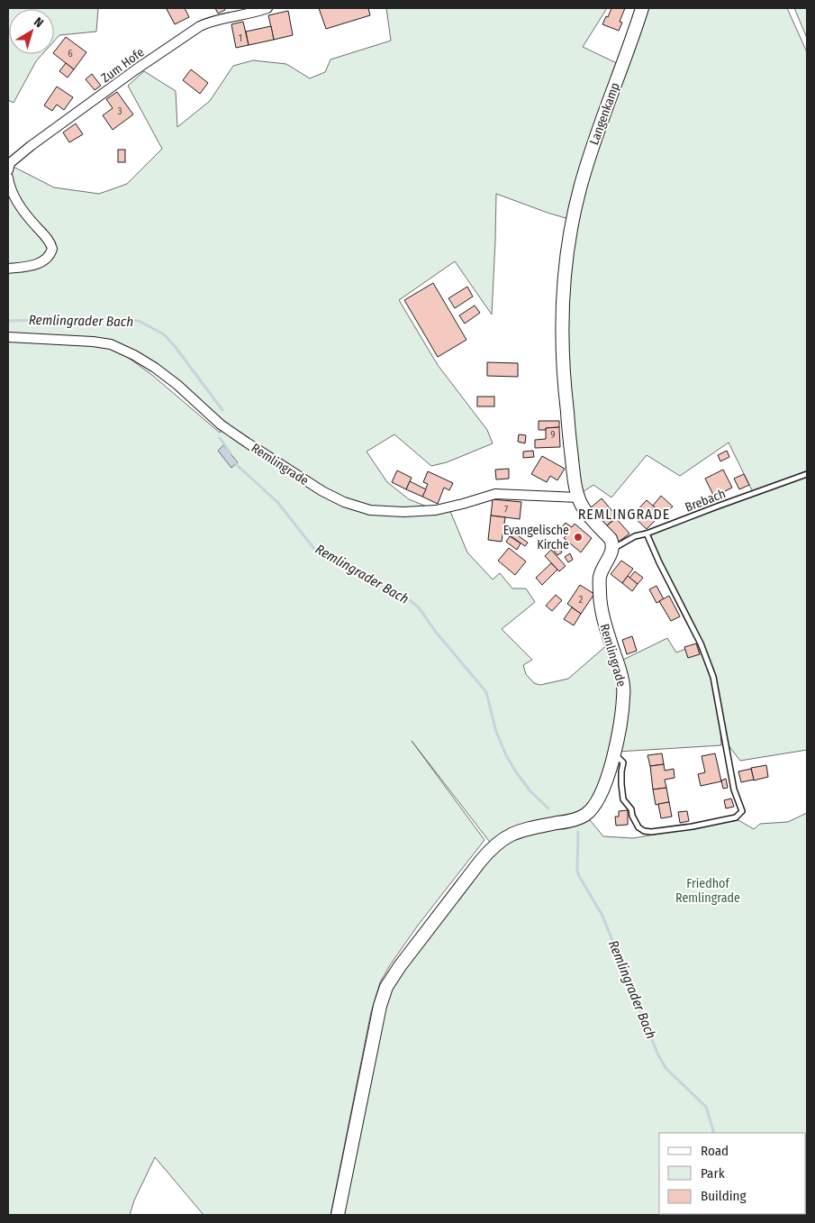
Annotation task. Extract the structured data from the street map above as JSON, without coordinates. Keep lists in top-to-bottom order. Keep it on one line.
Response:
{"streets":{"street":["Zum Hofe","Langenkamp","Remlingrade"],"lane":["Brebach"]},"crossings":[["Langenkamp","Remlingrade"],["Remlingrade","Brebach"]],"districts":["REMLINGRADE"],"water":["Remlingrader Bach"],"parks":["Friedhof Remlingrade"],"places":["Evangelische Kirche"],"house_numbers":["1","6","3","9","7","2"],"legend":["Road","Park","Building"],"north":"top right"}
